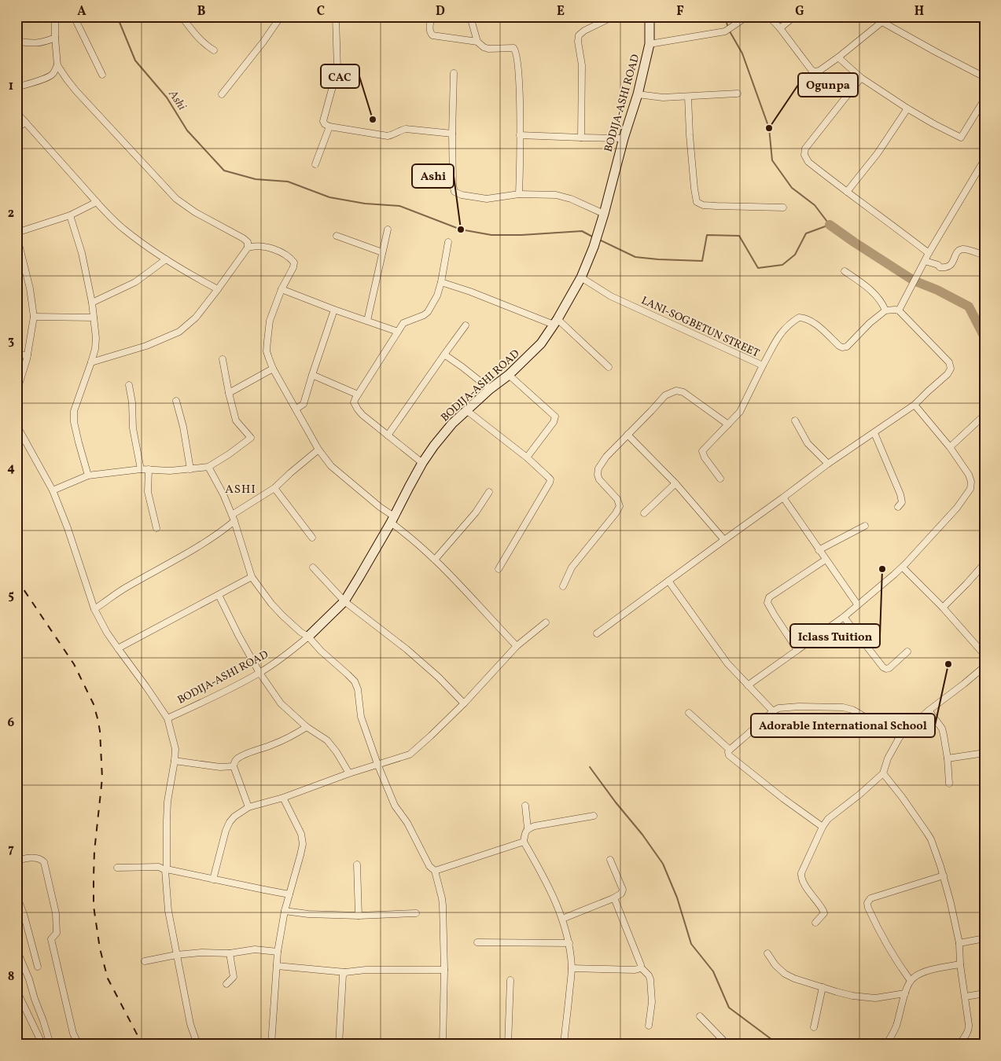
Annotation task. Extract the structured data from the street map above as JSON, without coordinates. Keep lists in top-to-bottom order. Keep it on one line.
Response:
{"streets":{"street":["BODIJA-ASHI ROAD","LANI-SOGBETUN STREET"]},"crossings":[["BODIJA-ASHI ROAD","LANI-SOGBETUN STREET"]],"districts":["ASHI"],"water":["Ashi"],"places":["CAC","Ogunpa","Ashi","Iclass Tuition","Adorable International School"],"grid":{"columns":["A","B","C","D","E","F","G","H"],"rows":["1","2","3","4","5","6","7","8"]}}
